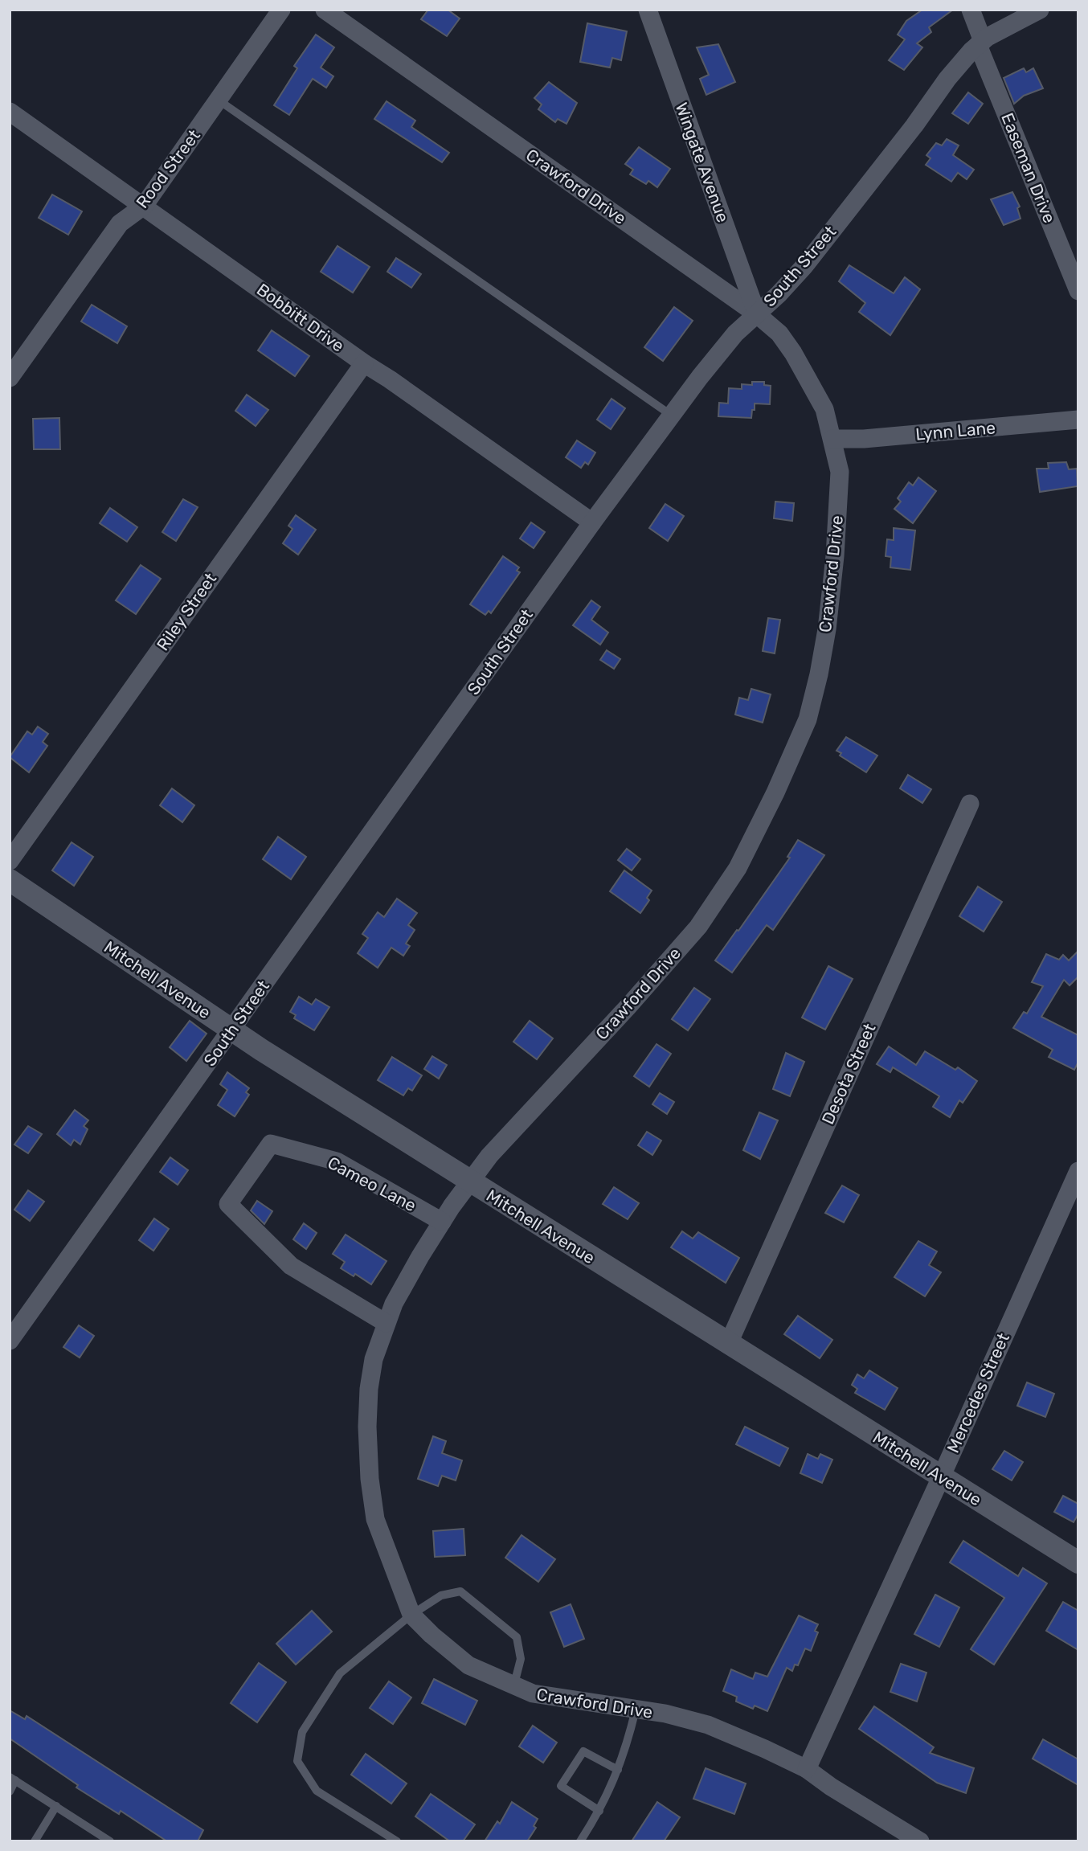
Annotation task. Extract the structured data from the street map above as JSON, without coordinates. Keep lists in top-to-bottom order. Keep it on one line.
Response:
{"streets":{"street":["Wingate Avenue","Easeman Drive","Rood Street","Crawford Drive","South Street","Bobbitt Drive","Lynn Lane","Riley Street","Mitchell Avenue","Desota Street","Cameo Lane","Mercedes Street"]},"crossings":[["Wingate Avenue","Crawford Drive"],["Wingate Avenue","South Street"],["Easeman Drive","South Street"],["Rood Street","Bobbitt Drive"],["Crawford Drive","South Street"],["Crawford Drive","Lynn Lane"],["Crawford Drive","Mitchell Avenue"],["Crawford Drive","Cameo Lane"],["Crawford Drive","Mercedes Street"],["South Street","Bobbitt Drive"],["South Street","Mitchell Avenue"],["Bobbitt Drive","Riley Street"],["Mitchell Avenue","Desota Street"],["Mitchell Avenue","Mercedes Street"]]}
